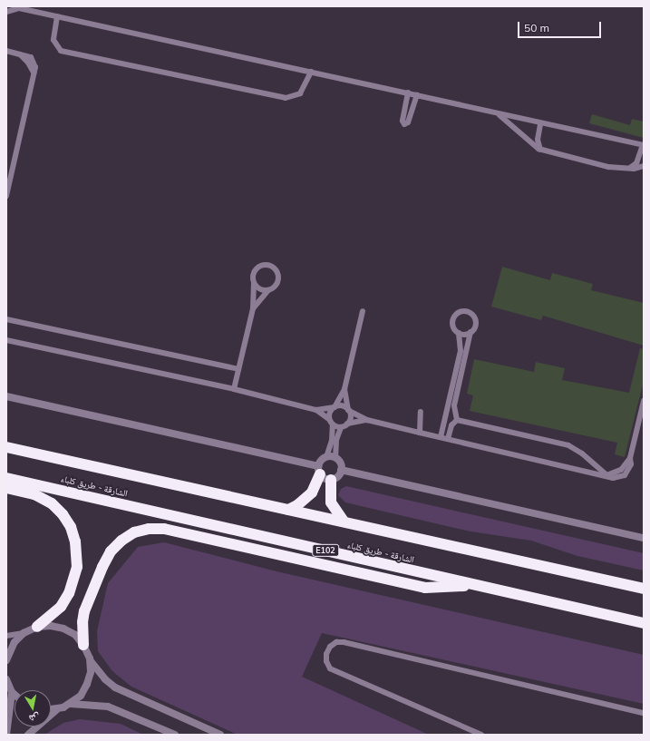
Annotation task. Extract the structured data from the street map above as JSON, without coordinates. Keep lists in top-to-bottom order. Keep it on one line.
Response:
{"streets":{"highway":["الشارقة - طريق كلباء","E102"]},"scale_bar":"50 m","north":"bottom"}
